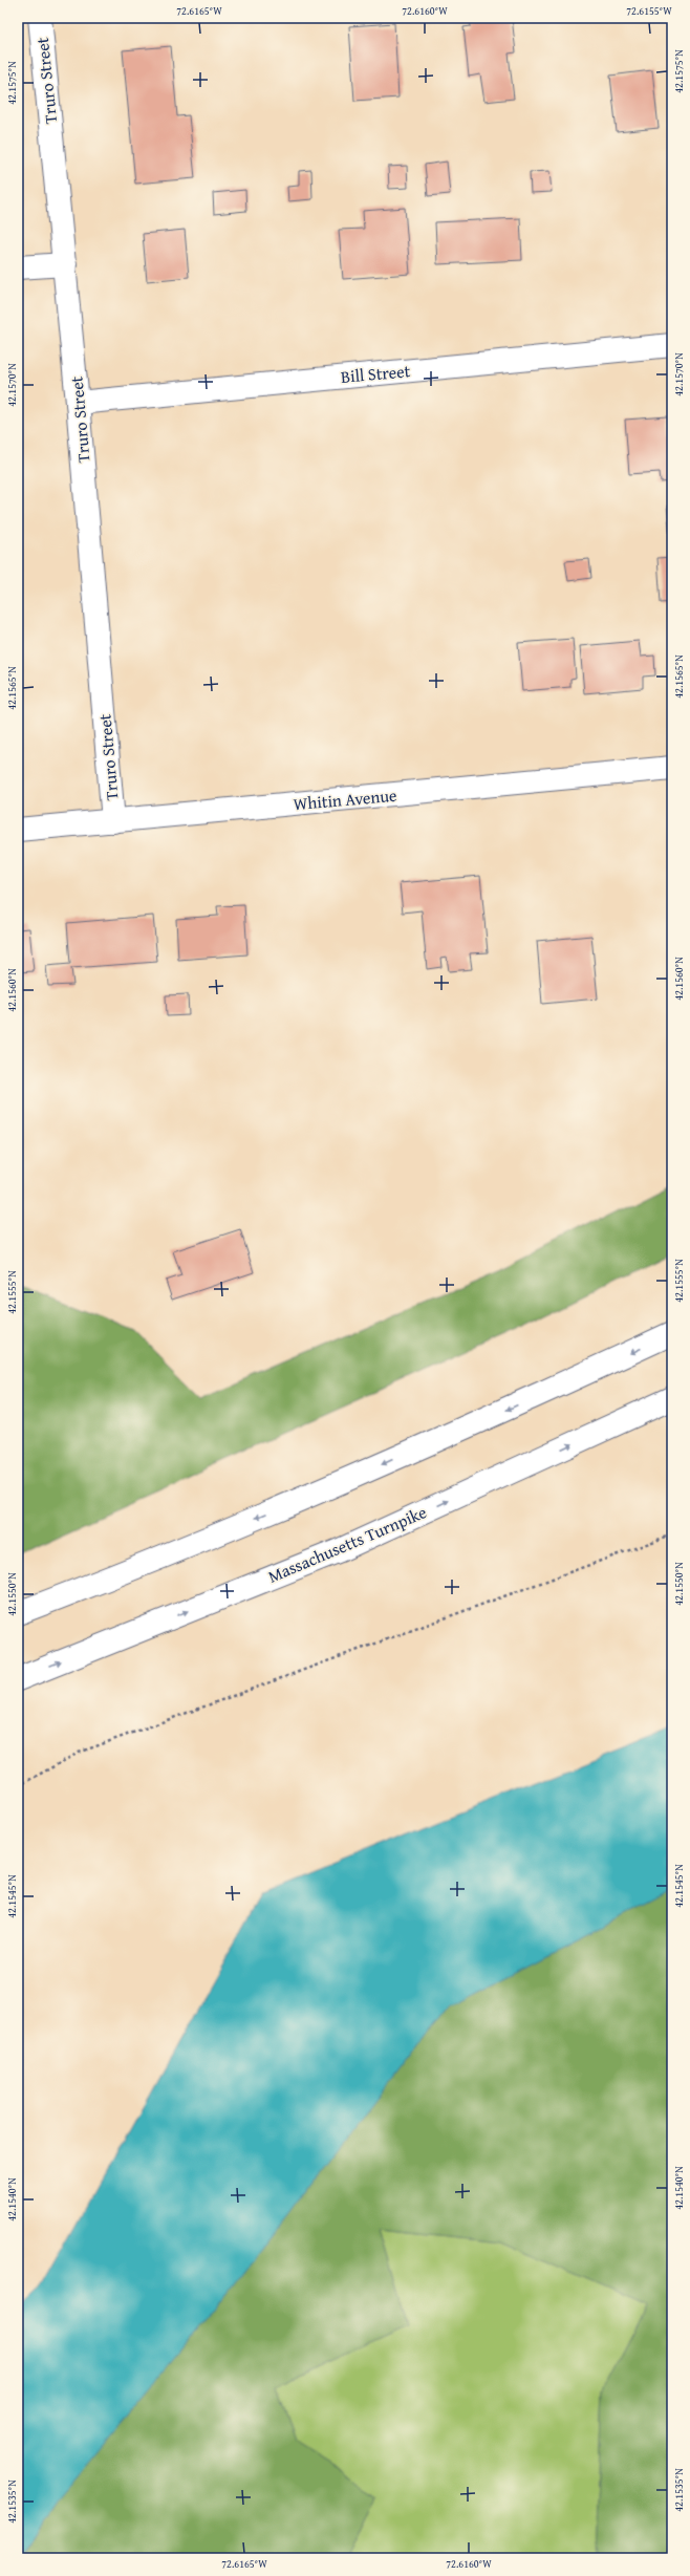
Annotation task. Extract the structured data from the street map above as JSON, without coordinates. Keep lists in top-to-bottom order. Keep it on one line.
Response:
{"streets":{"main road":["Truro Street","Bill Street","Whitin Avenue","Massachusetts Turnpike"]},"crossings":[["Truro Street","Bill Street"],["Truro Street","Whitin Avenue"]],"coordinates":["72.6165°W","72.6160°W","72.6155°W","42.1575°N","42.1570°N","42.1565°N","42.1560°N","42.1555°N","42.1550°N","42.1545°N","42.1540°N","42.1535°N"]}
